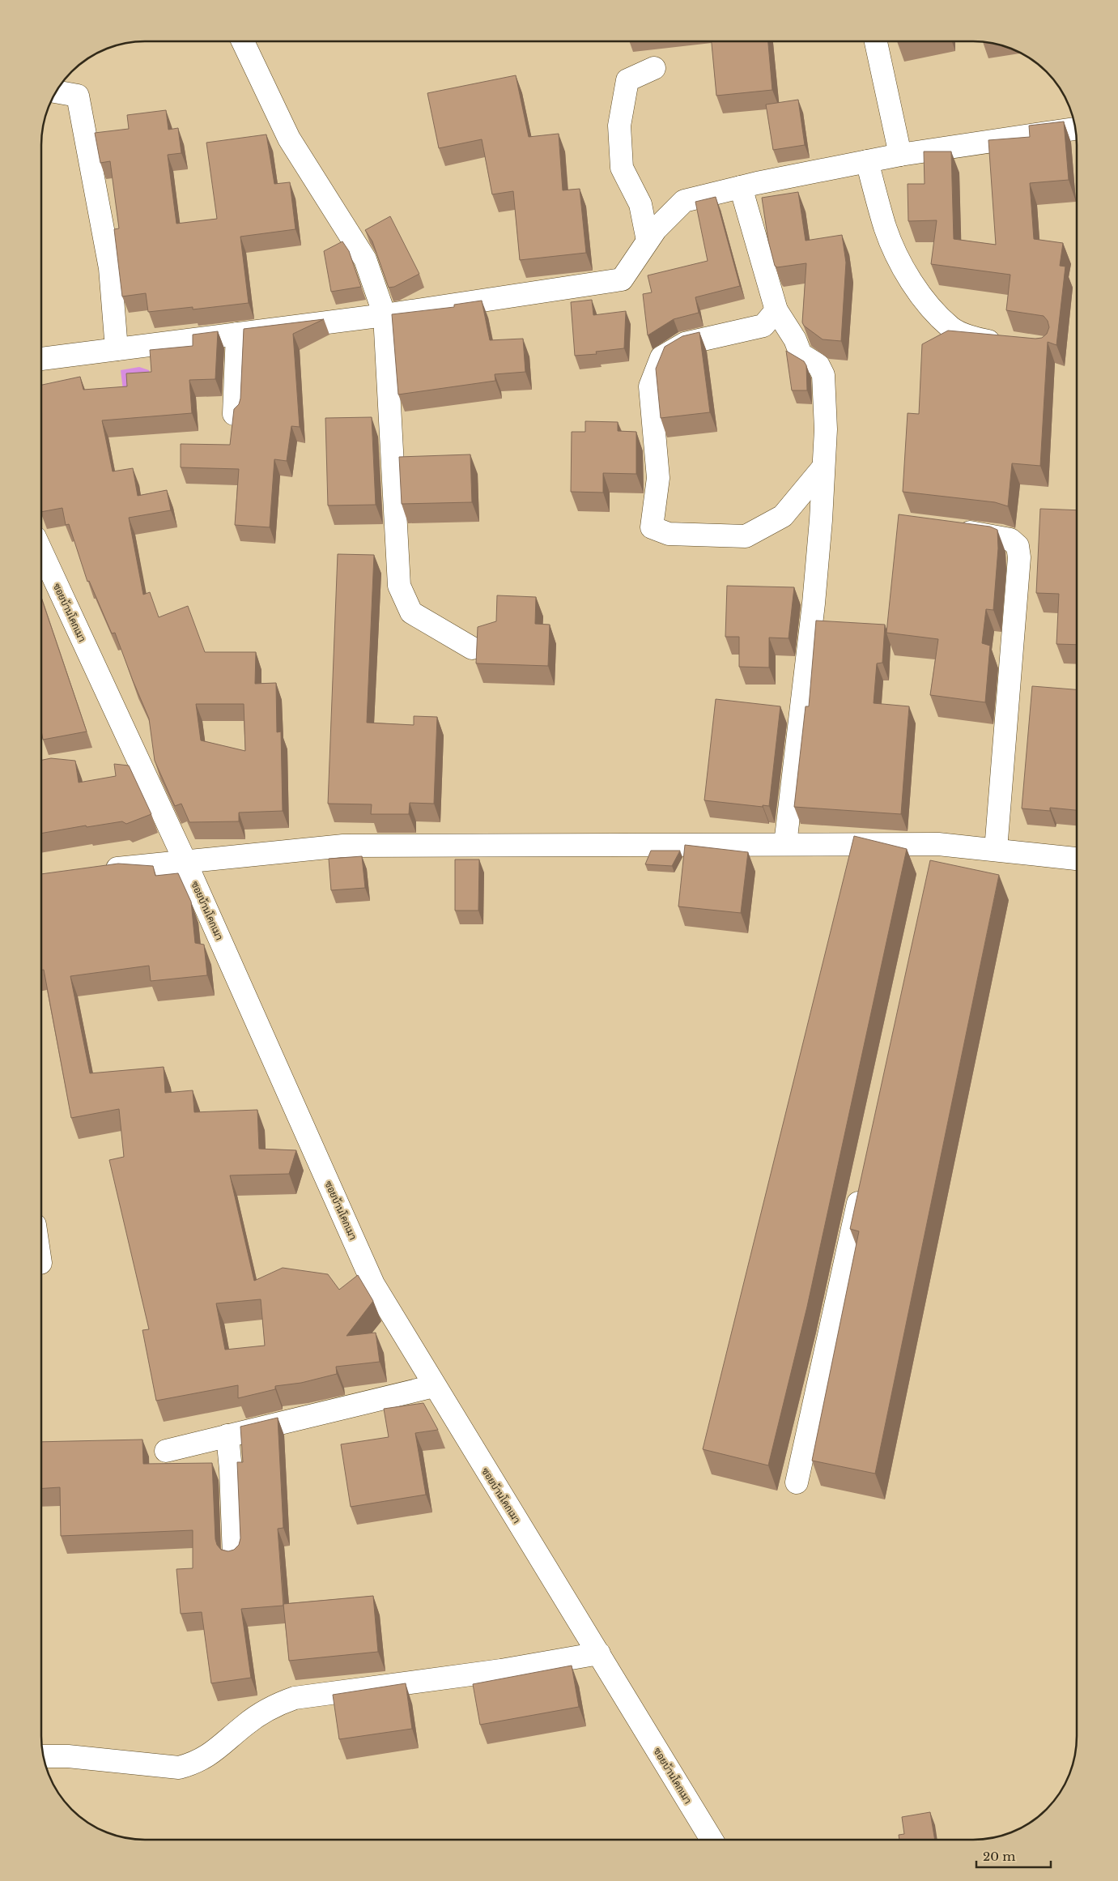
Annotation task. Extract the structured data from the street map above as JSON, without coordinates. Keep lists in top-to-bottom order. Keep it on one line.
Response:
{"streets":{"street":["ซอยบ้านโคกเมา"]},"scale_bar":"20 m"}
